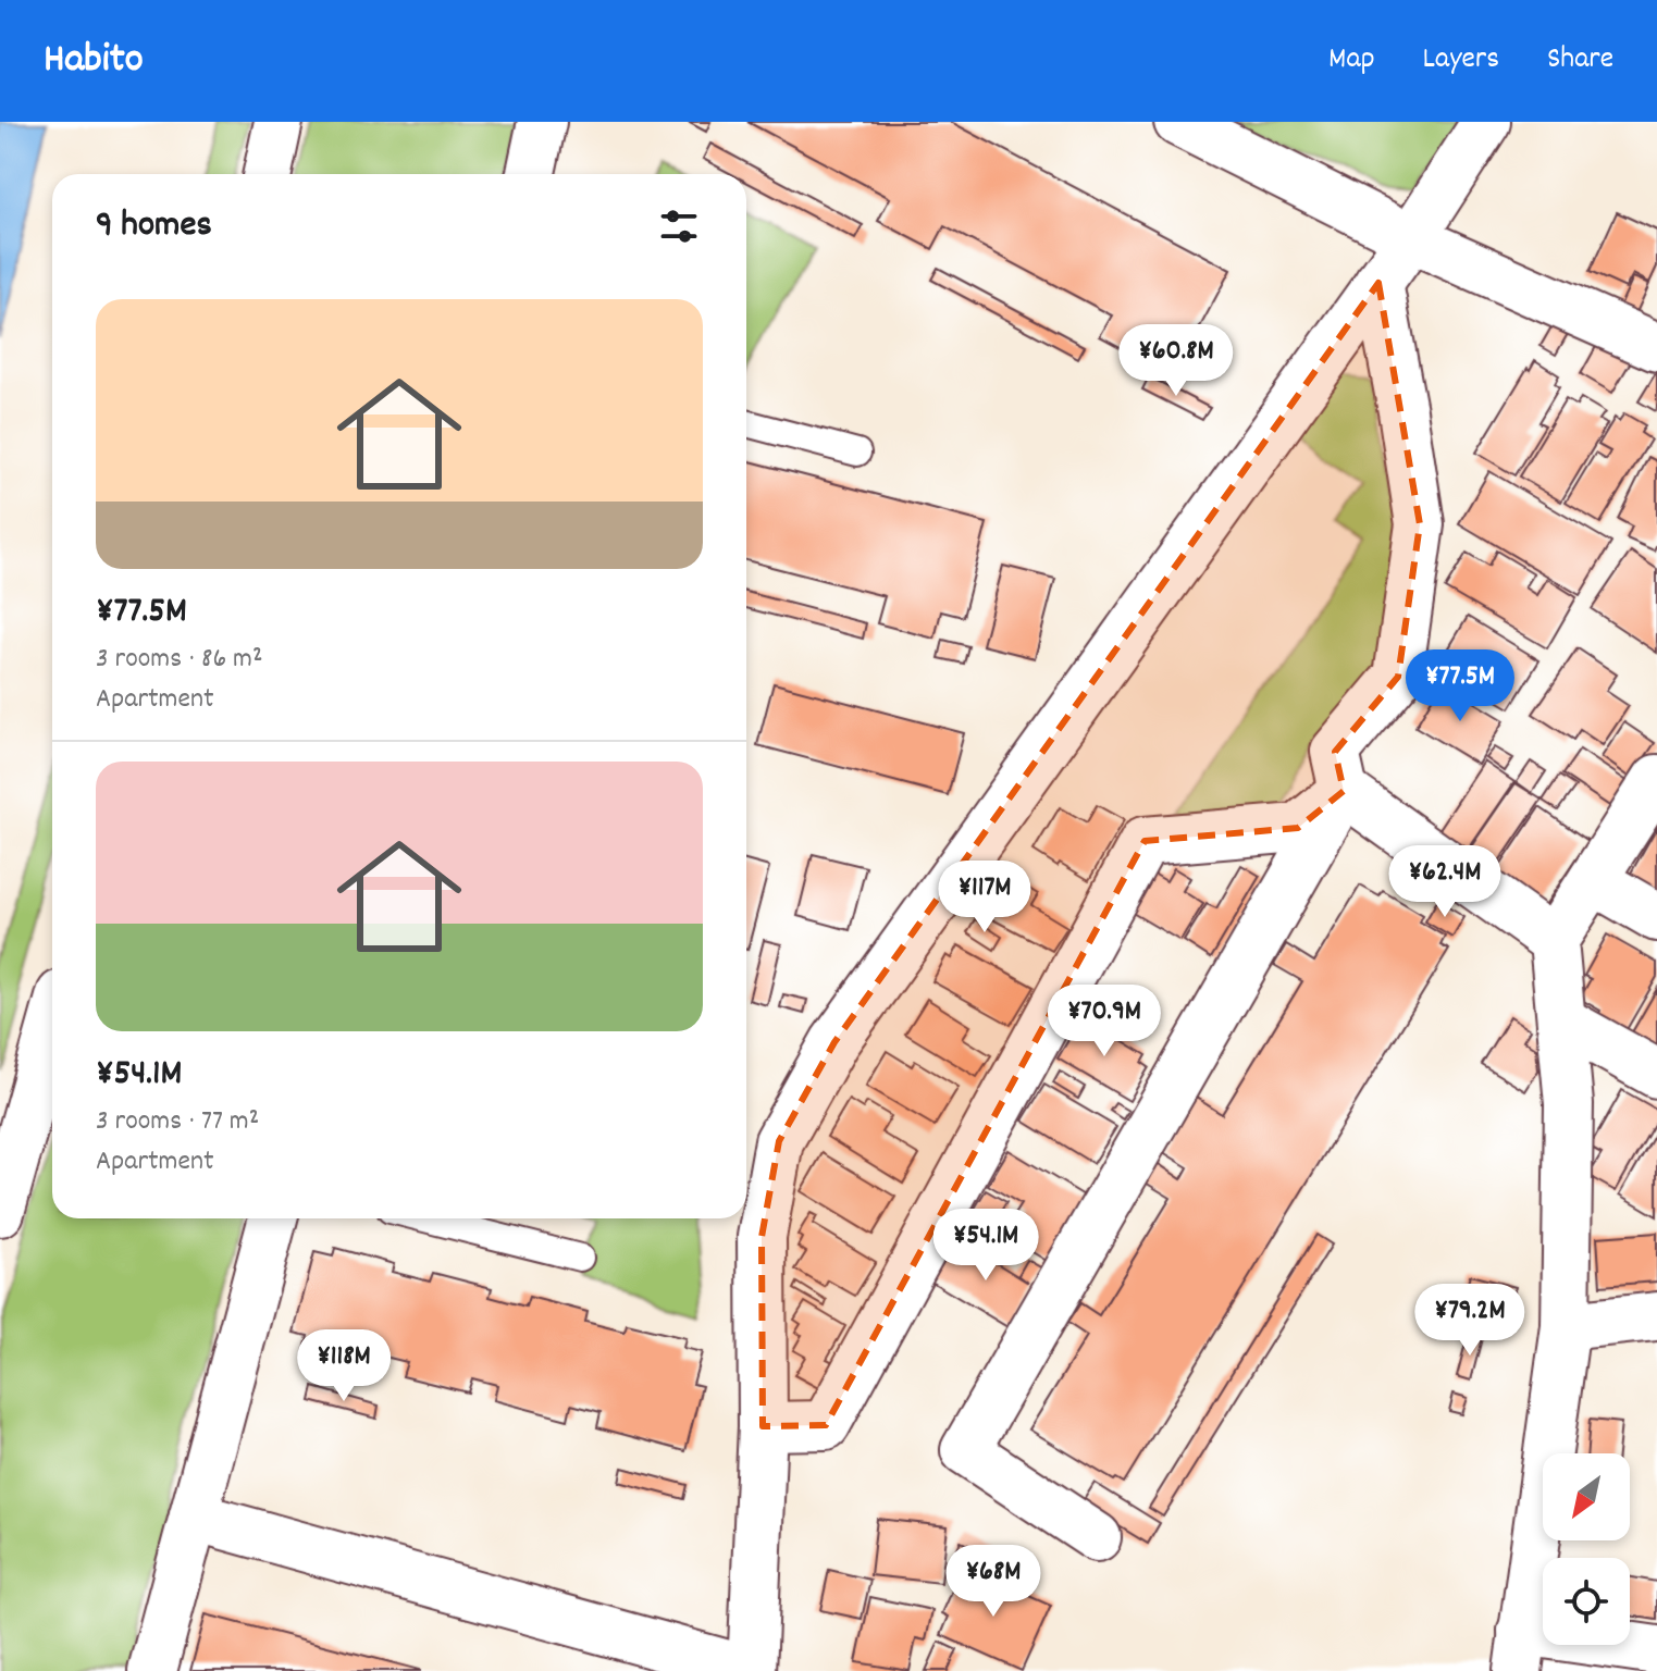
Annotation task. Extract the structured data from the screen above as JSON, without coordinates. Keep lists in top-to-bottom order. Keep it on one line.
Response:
{"north":"bottom left","page":{"header":"Habito","nav":["Map","Layers","Share"],"heading":"9 homes","list":[{"name":"¥77.5M","note":"3 rooms · 86 m² · Apartment"},{"name":"¥54.1M","note":"3 rooms · 77 m² · Apartment"}],"price":["¥60.8M","¥77.5M","¥62.4M","¥117M","¥70.9M","¥54.1M","¥79.2M","¥118M","¥68M"]}}
